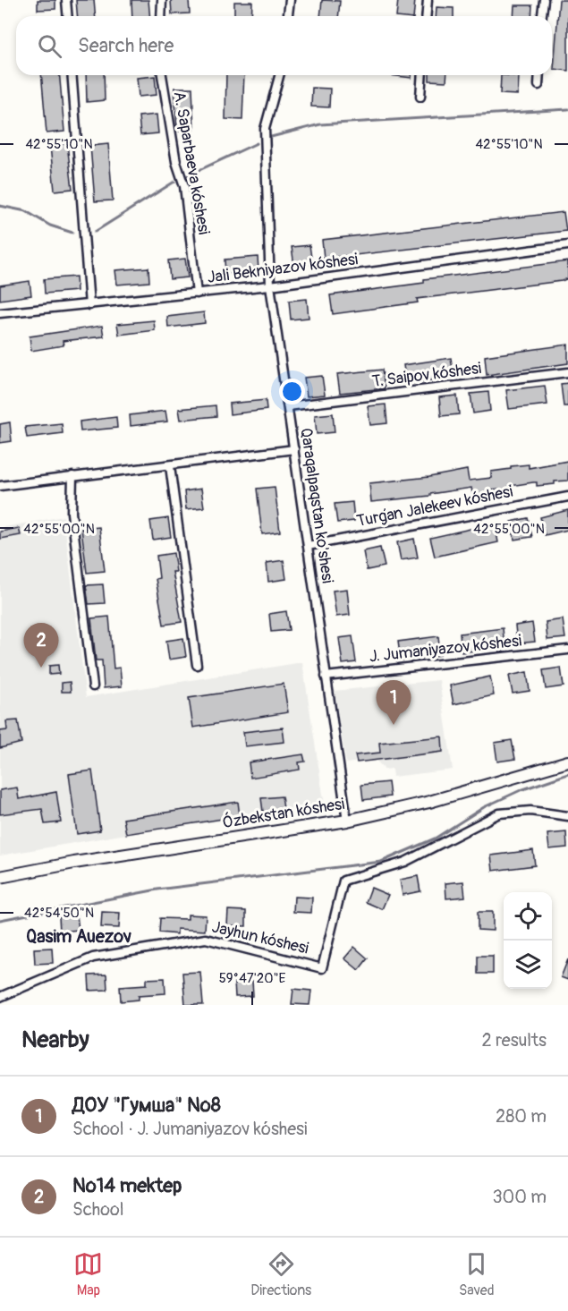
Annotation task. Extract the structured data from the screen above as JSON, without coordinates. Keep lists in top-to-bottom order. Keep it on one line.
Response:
{"streets":{"street":["A. Saparbaeva kóshesi","Jali Bekniyazov kóshesi","T. Saipov kóshesi","Qaraqalpaqstan ko'shesi","Turǵan Jalekeev kóshesi","J. Jumaniyazov kóshesi","Ózbekstan kóshesi","Jayhun kóshesi"]},"crossings":[["A. Saparbaeva kóshesi","Jali Bekniyazov kóshesi"],["Jali Bekniyazov kóshesi","Qaraqalpaqstan ko'shesi"],["T. Saipov kóshesi","Qaraqalpaqstan ko'shesi"],["Qaraqalpaqstan ko'shesi","Turǵan Jalekeev kóshesi"],["Qaraqalpaqstan ko'shesi","J. Jumaniyazov kóshesi"],["Qaraqalpaqstan ko'shesi","Ózbekstan kóshesi"]],"districts":["Qasim Auezov"],"page":{"search":"Search here","pins":["2","1"],"heading":["Nearby","2 results"],"list":[{"mark":"1","name":"ДОУ \"Гумша\" №8","note":"School · J. Jumaniyazov kóshesi","value":"280 m"},{"mark":"2","name":"№14 mektep","note":"School","value":"300 m"}],"nav":["Map","Directions","Saved"]},"coordinates":["42°55'10\"N","42°55'00\"N","42°54'50\"N","59°47'20\"E"]}
